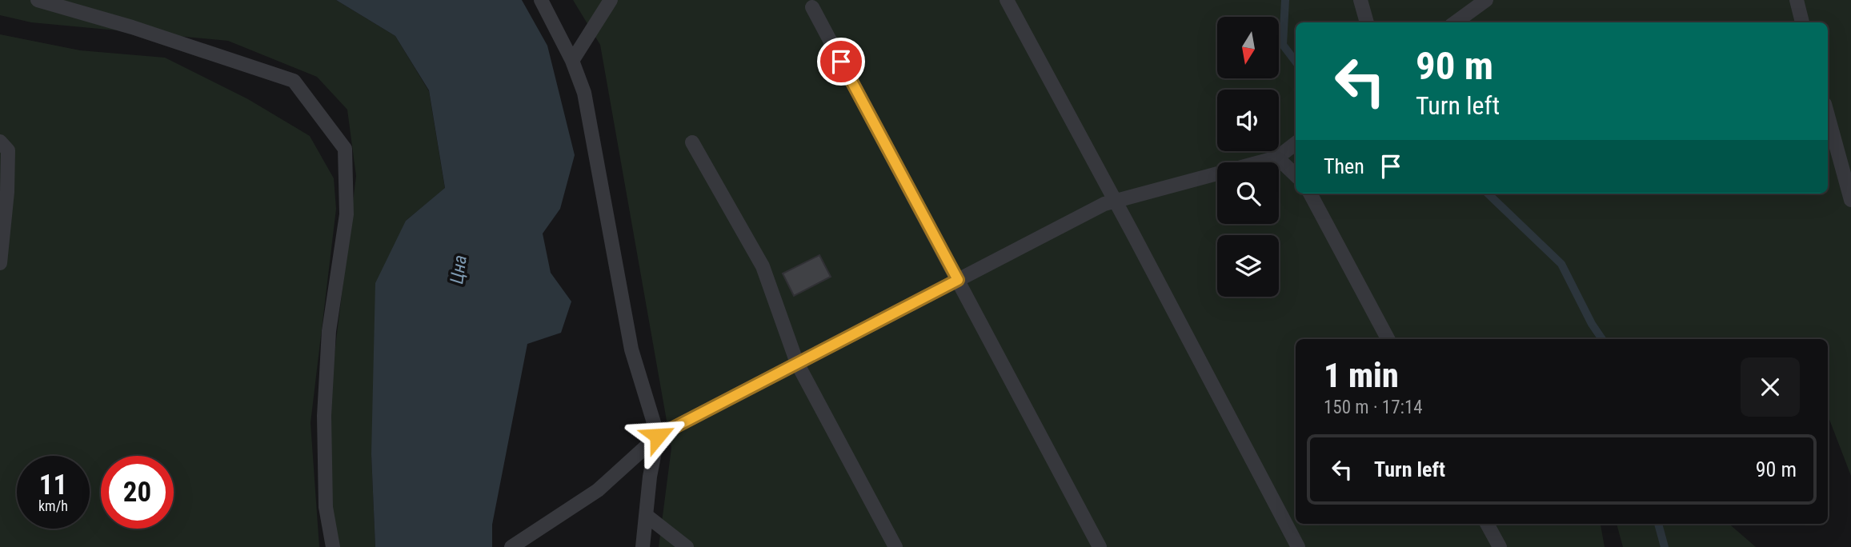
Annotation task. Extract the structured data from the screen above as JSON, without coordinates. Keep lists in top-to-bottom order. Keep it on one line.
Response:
{"water":["Цна"],"north":"bottom","page":{"turn":["90 m","Turn left"],"then":"Then","heading":["1 min","150 m · 17:14"],"list":[{"name":"Turn left","value":"90 m"}],"speed":"11 km/h","limit":"20"}}
